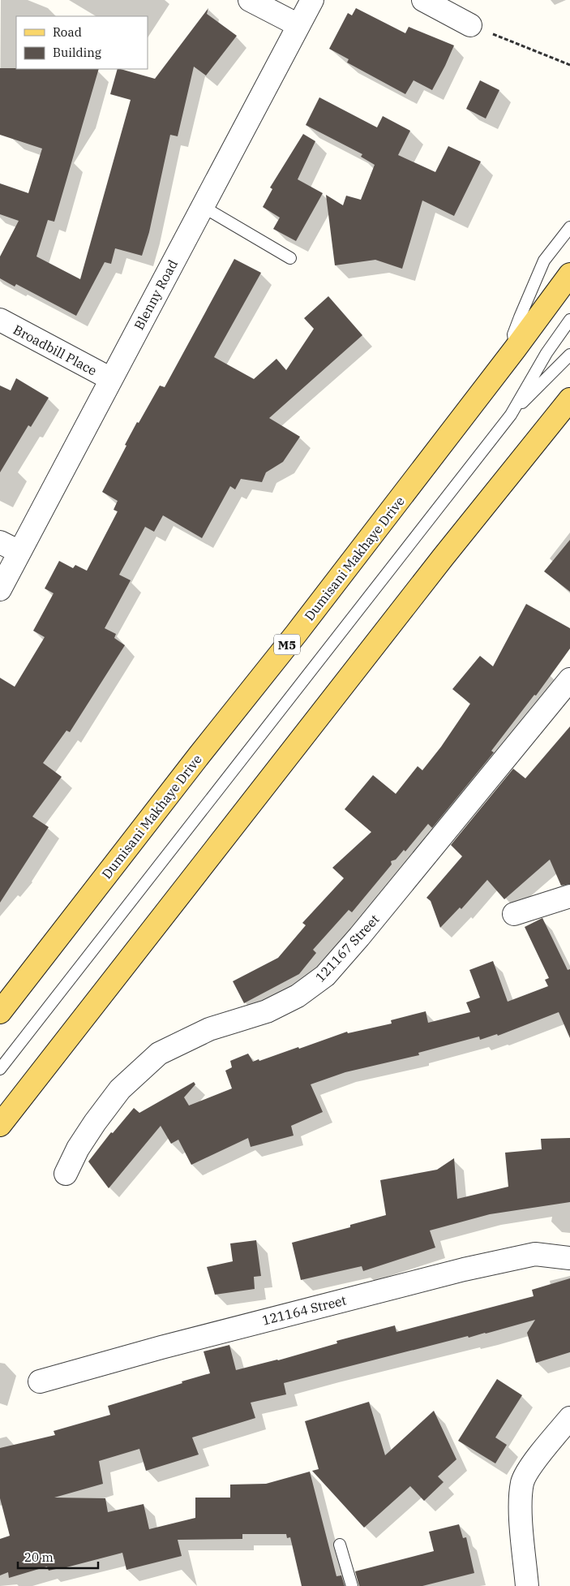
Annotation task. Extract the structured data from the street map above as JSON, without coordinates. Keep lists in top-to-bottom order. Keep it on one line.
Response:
{"streets":{"main road":["Dumisani Makhaye Drive","M5"],"street":["Blenny Road","Broadbill Place","121167 Street","121164 Street"]},"crossings":[["Blenny Road","Broadbill Place"]],"legend":["Road","Building"],"scale_bar":"20 m"}
